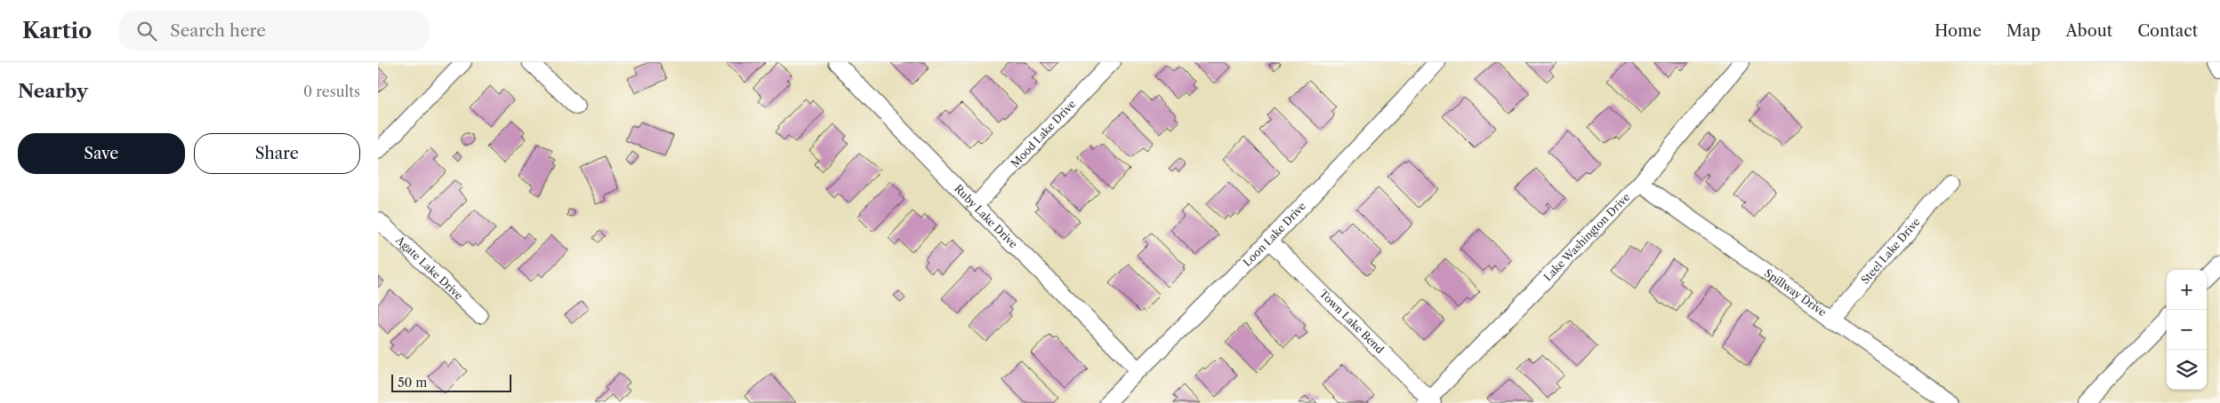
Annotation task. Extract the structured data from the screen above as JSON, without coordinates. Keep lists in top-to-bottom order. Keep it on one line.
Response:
{"streets":{"street":["Mood Lake Drive","Ruby Lake Drive","Loon Lake Drive","Lake Washington Drive","Steel Lake Drive","Agate Lake Drive","Spillway Drive","Town Lake Bend"]},"crossings":[["Mood Lake Drive","Ruby Lake Drive"],["Ruby Lake Drive","Loon Lake Drive"],["Loon Lake Drive","Town Lake Bend"],["Lake Washington Drive","Spillway Drive"],["Lake Washington Drive","Town Lake Bend"],["Steel Lake Drive","Spillway Drive"]],"scale_bar":"50 m","page":{"header":"Kartio","search":"Search here","nav":["Home","Map","About","Contact"],"heading":["Nearby","0 results"],"buttons":["Save","Share"],"map_buttons":["+","−"],"scale":"50 m"}}
